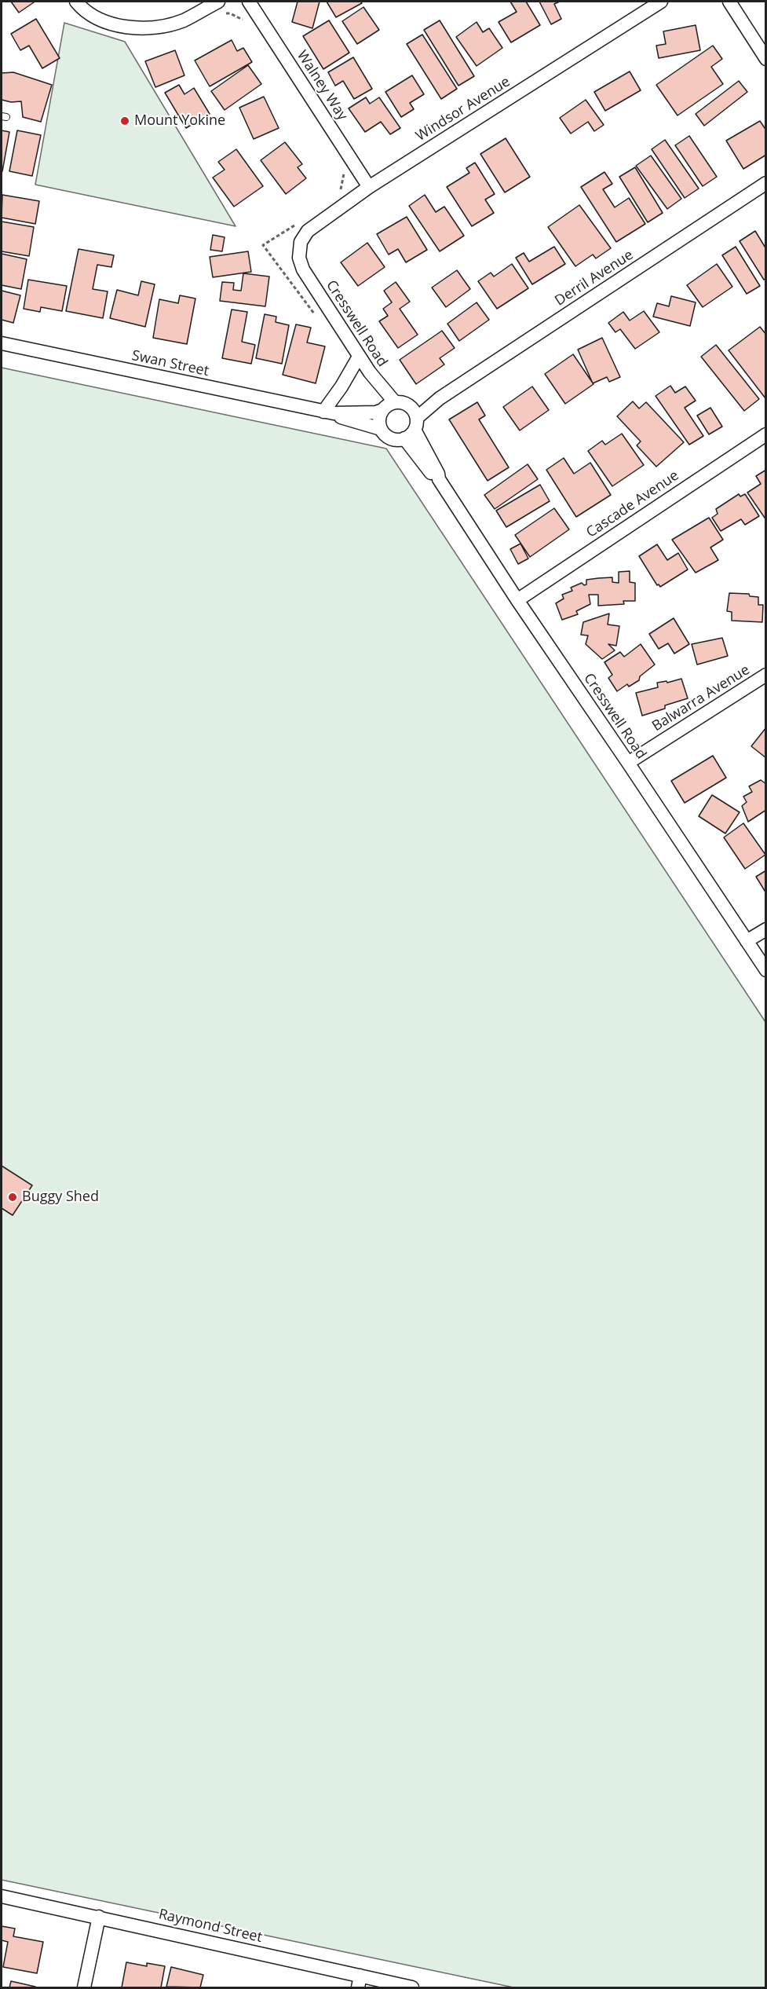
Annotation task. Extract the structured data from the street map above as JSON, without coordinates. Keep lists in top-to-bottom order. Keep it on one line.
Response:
{"streets":{"street":["Walney Way","Windsor Avenue","Derril Avenue","Cresswell Road","Swan Street","Cascade Avenue","Balwarra Avenue","Raymond Street"]},"crossings":[["Walney Way","Windsor Avenue"],["Windsor Avenue","Cresswell Road"],["Derril Avenue","Cresswell Road"],["Derril Avenue","Swan Street"],["Cresswell Road","Swan Street"],["Cresswell Road","Cascade Avenue"],["Cresswell Road","Balwarra Avenue"]],"places":["Mount Yokine","Buggy Shed"]}
